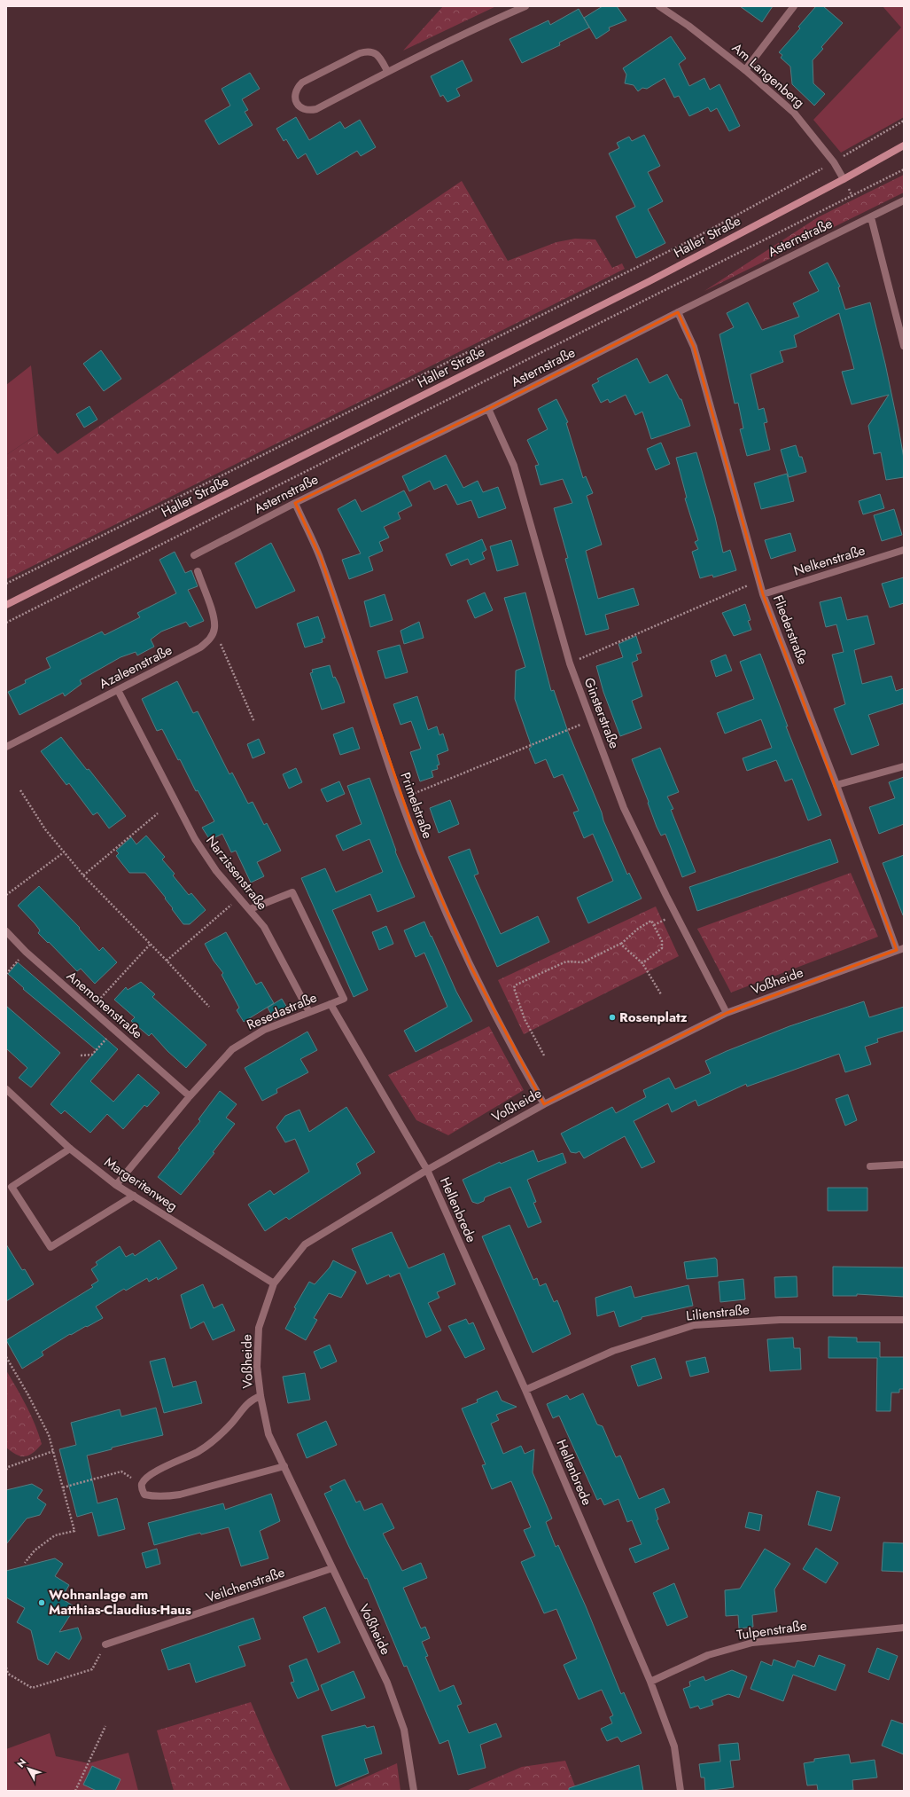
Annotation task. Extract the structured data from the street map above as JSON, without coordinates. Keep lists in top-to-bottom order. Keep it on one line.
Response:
{"streets":{"main road":["Haller Straße"],"street":["Am Langenberg","Asternstraße","Nelkenstraße","Fliederstraße","Azaleenstraße","Ginsterstraße","Primelstraße","Narzissenstraße","Voßheide","Anemonenstraße","Resedastraße","Margeritenweg","Hellenbrede","Lilienstraße","Veilchenstraße","Tulpenstraße"]},"crossings":[["Am Langenberg","Haller Straße"],["Asternstraße","Fliederstraße"],["Asternstraße","Ginsterstraße"],["Asternstraße","Primelstraße"],["Nelkenstraße","Fliederstraße"],["Fliederstraße","Voßheide"],["Azaleenstraße","Narzissenstraße"],["Ginsterstraße","Voßheide"],["Primelstraße","Voßheide"],["Narzissenstraße","Resedastraße"],["Voßheide","Resedastraße"],["Voßheide","Margeritenweg"],["Voßheide","Hellenbrede"],["Voßheide","Veilchenstraße"],["Anemonenstraße","Resedastraße"],["Resedastraße","Margeritenweg"],["Resedastraße","Hellenbrede"],["Hellenbrede","Lilienstraße"],["Hellenbrede","Tulpenstraße"]],"places":["Rosenplatz","Wohnanlage am Matthias-Claudius-Haus"],"north":"top left"}
